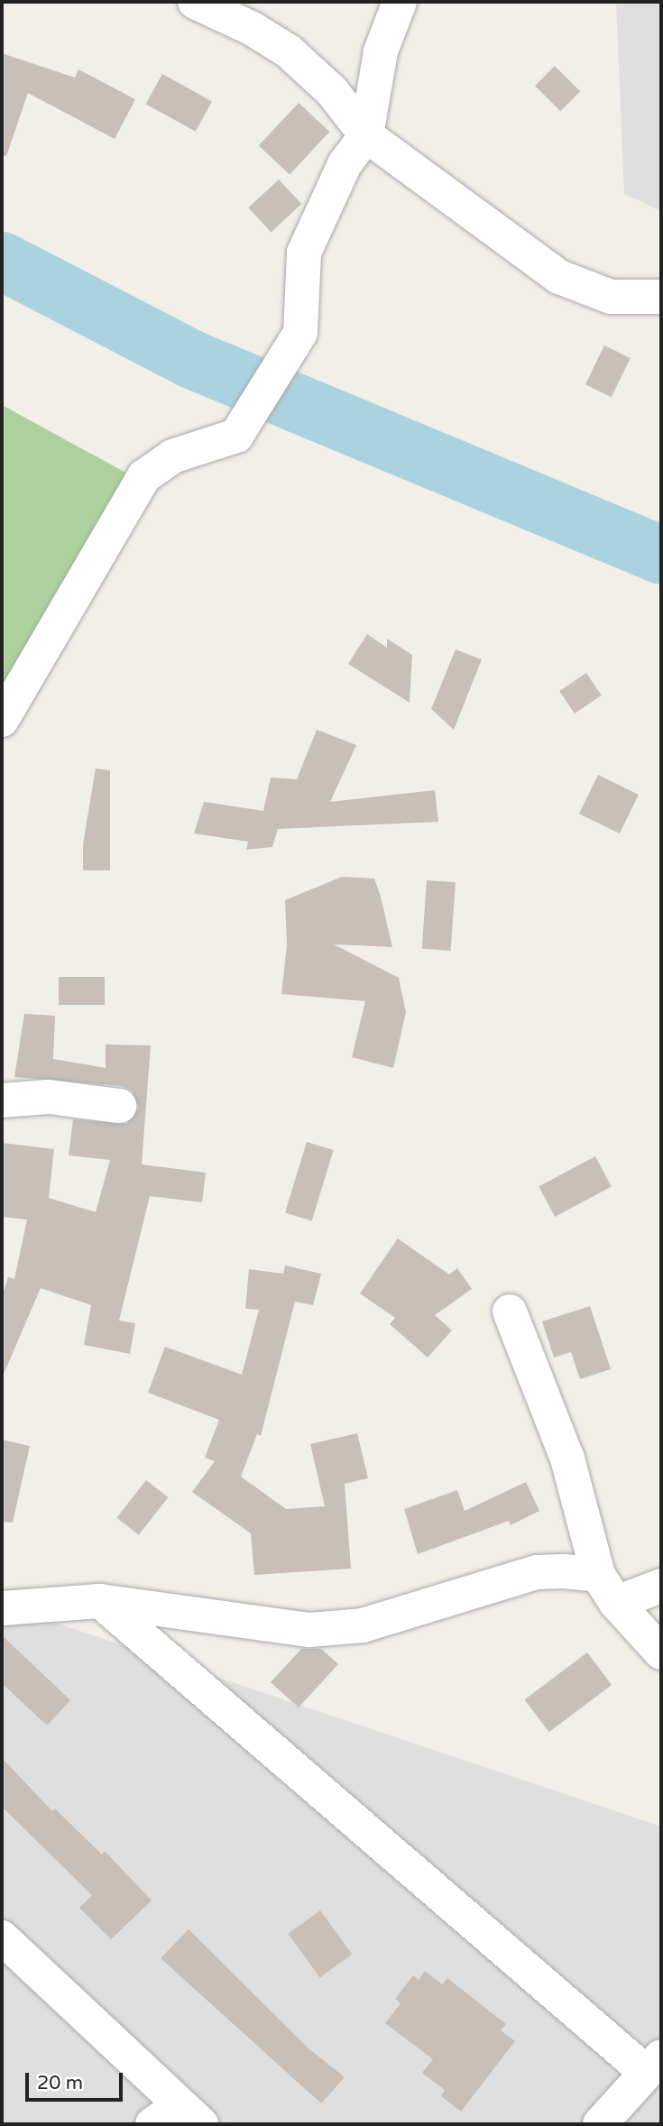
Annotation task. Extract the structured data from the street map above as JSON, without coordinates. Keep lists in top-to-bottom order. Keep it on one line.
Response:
{"scale_bar":"20 m"}
